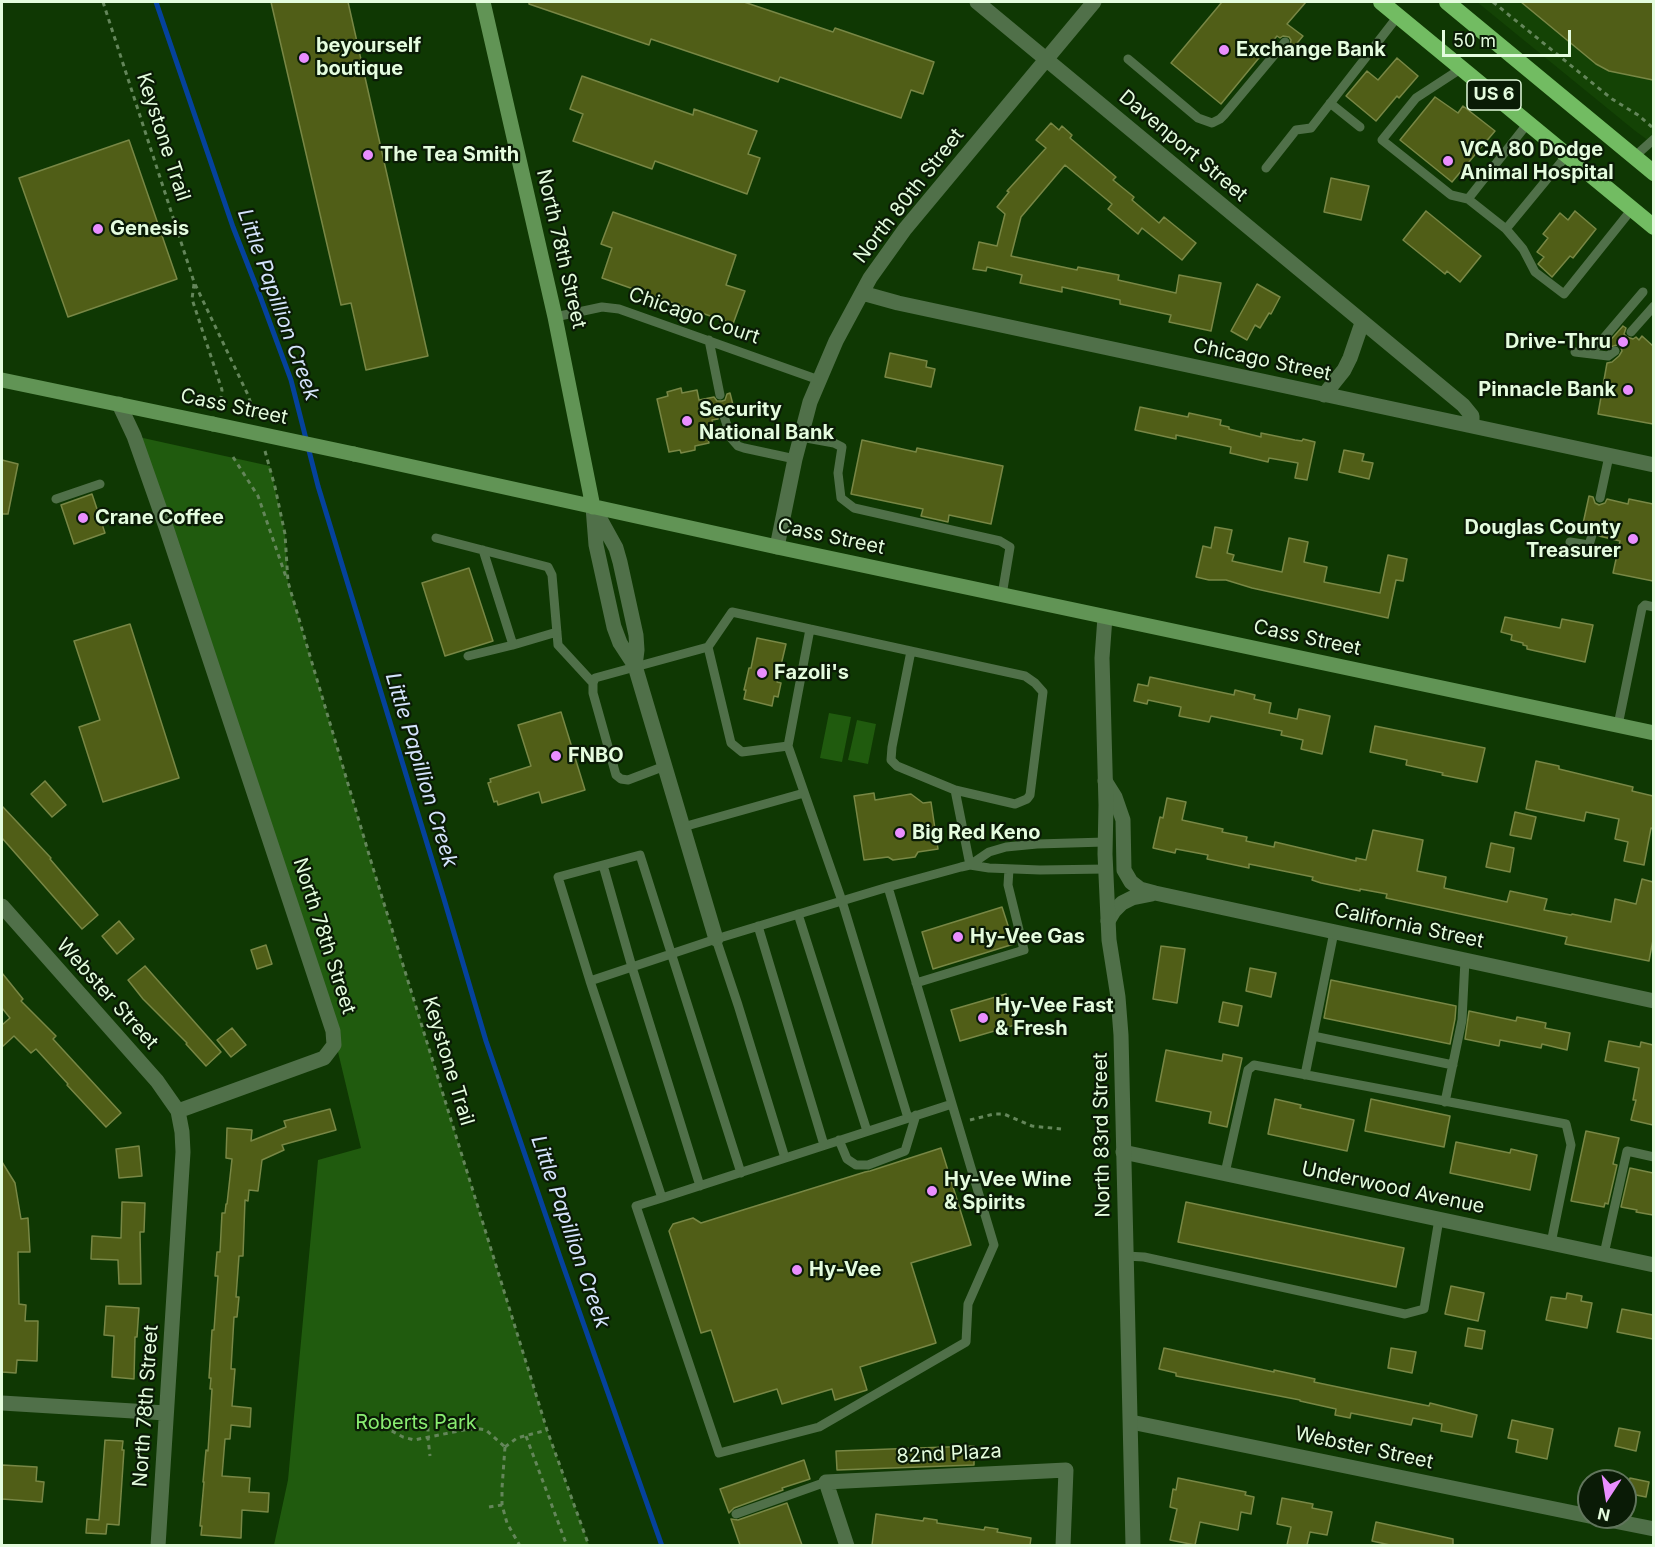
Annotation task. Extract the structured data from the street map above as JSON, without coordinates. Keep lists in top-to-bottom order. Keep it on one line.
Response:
{"streets":{"highway":["US 6"],"main road":["North 78th Street","Cass Street"],"street":["Davenport Street","North 80th Street","Chicago Street","California Street","Webster Street","North 83rd Street","Underwood Avenue","82nd Plaza"],"lane":["Chicago Court"],"path":["Keystone Trail"]},"crossings":[["Davenport Street","North 80th Street"],["Davenport Street","Chicago Street"],["North 80th Street","Chicago Court"],["North 80th Street","Chicago Street"],["North 80th Street","Cass Street"],["North 78th Street","Chicago Court"],["North 78th Street","Cass Street"],["North 78th Street","Webster Street"],["Cass Street","North 83rd Street"],["California Street","North 83rd Street"],["Webster Street","North 83rd Street"],["North 83rd Street","Underwood Avenue"]],"water":["Little Papillion Creek"],"parks":["Roberts Park"],"places":["Exchange Bank","beyourself boutique","The Tea Smith","VCA 80 Dodge Animal Hospital","Genesis","Drive-Thru","Pinnacle Bank","Security National Bank","Crane Coffee","Douglas County Treasurer","Fazoli's","FNBO","Big Red Keno","Hy-Vee Gas","Hy-Vee Fast & Fresh","Hy-Vee Wine & Spirits","Hy-Vee"],"scale_bar":"50 m","north":"bottom"}
